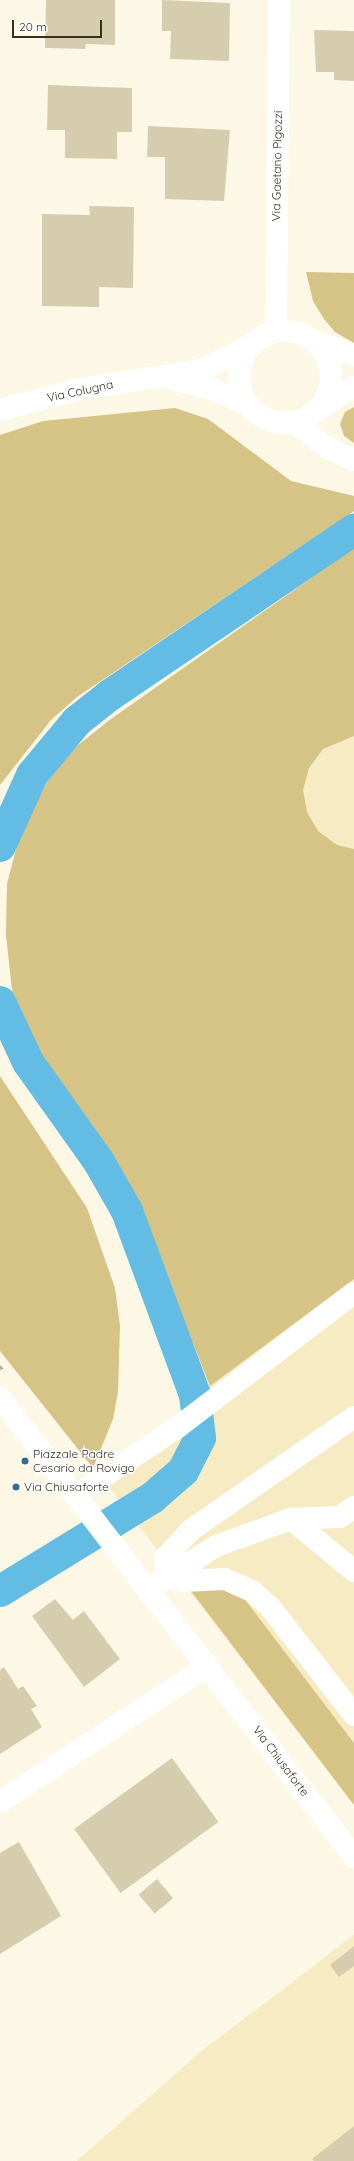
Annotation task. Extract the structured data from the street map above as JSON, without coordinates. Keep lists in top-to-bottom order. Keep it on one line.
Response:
{"streets":{"street":["Via Gaetano Pigozzi","Via Colugna","Via Chiusaforte"]},"crossings":[["Via Gaetano Pigozzi","Via Colugna"]],"places":["Piazzale Padre Cesario da Rovigo","Via Chiusaforte"],"scale_bar":"20 m"}
